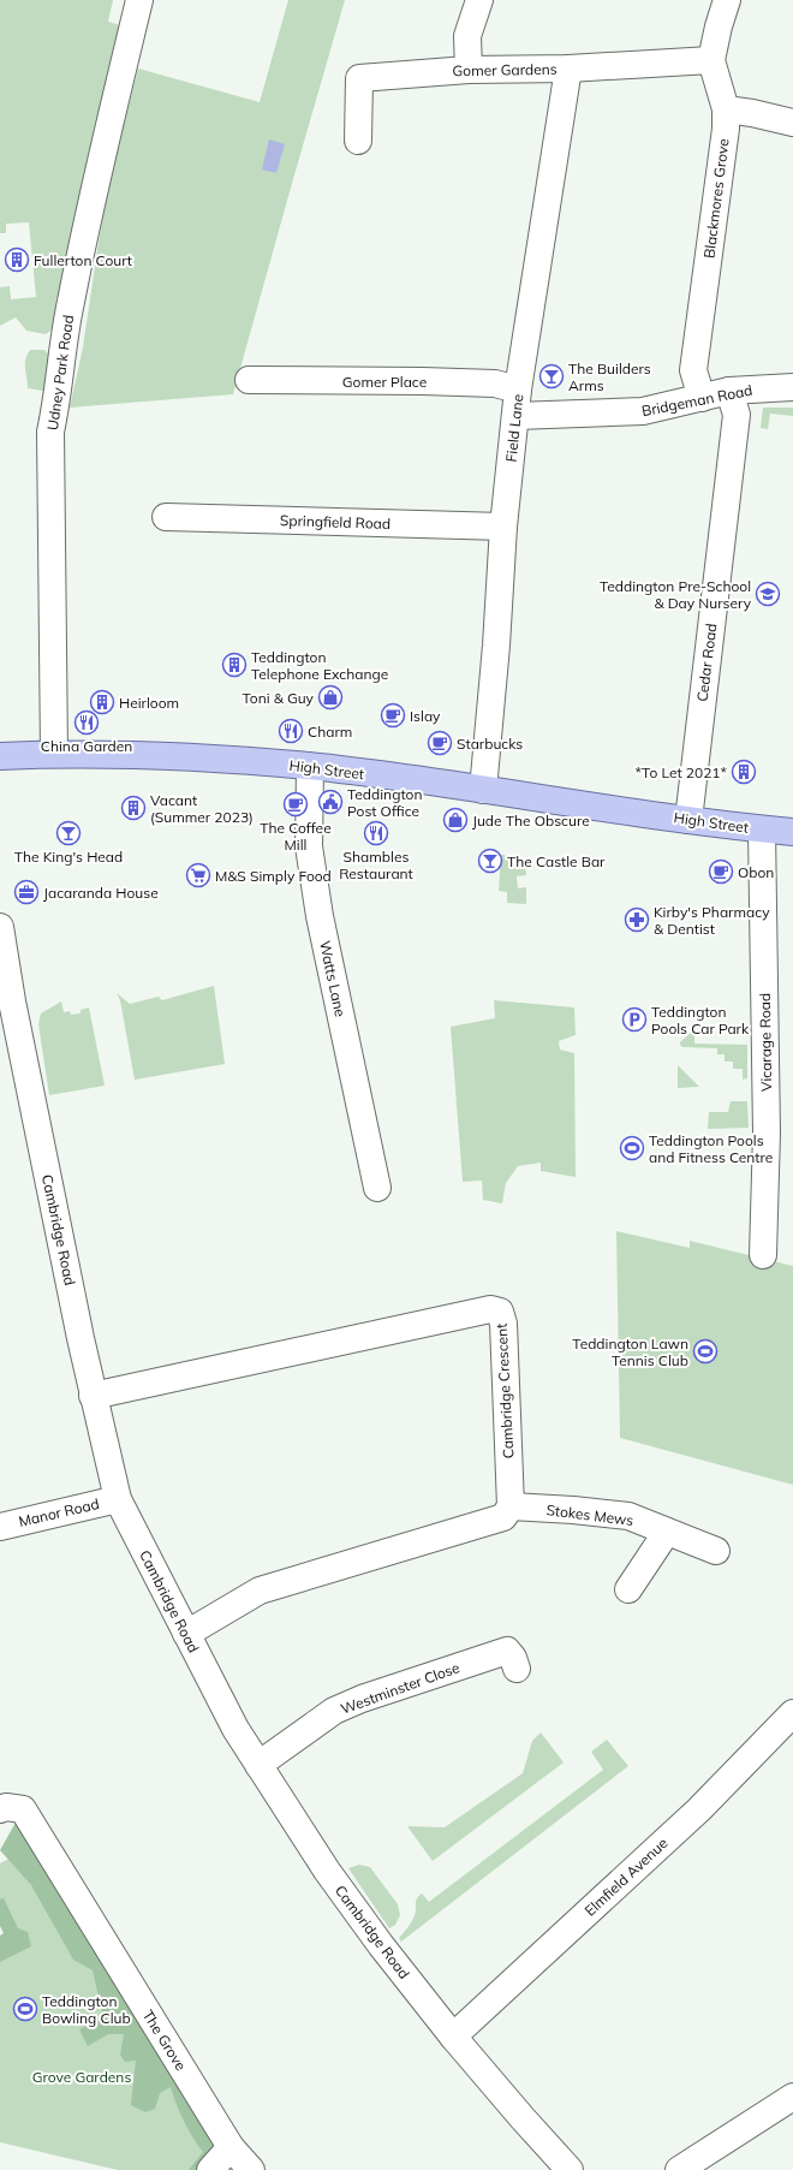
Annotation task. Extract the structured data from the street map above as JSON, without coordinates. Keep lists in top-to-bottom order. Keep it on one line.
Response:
{"streets":{"main road":["High Street"],"street":["Gomer Gardens","Blackmores Grove","Udney Park Road","Gomer Place","Bridgeman Road","Field Lane","Springfield Road","Cedar Road","Watts Lane","Vicarage Road","Cambridge Road","Cambridge Crescent","Manor Road","Stokes Mews","Westminster Close","Elmfield Avenue","The Grove"]},"crossings":[["Gomer Gardens","Blackmores Grove"],["Gomer Gardens","Field Lane"],["Blackmores Grove","Bridgeman Road"],["Udney Park Road","High Street"],["Gomer Place","Field Lane"],["Bridgeman Road","Field Lane"],["Bridgeman Road","Cedar Road"],["Field Lane","Springfield Road"],["Field Lane","High Street"],["Cedar Road","High Street"],["High Street","Watts Lane"],["High Street","Vicarage Road"],["Cambridge Road","Cambridge Crescent"],["Cambridge Road","Manor Road"],["Cambridge Road","Westminster Close"],["Cambridge Road","Elmfield Avenue"],["Cambridge Crescent","Stokes Mews"]],"parks":["Grove Gardens"],"places":{"building":["Fullerton Court","Teddington Telephone Exchange","Heirloom","*To Let 2021*","Vacant (Summer 2023)"],"bar":["The Builders Arms","The King's Head","The Castle Bar"],"school or university":["Teddington Pre-School & Day Nursery"],"shop":["Toni & Guy","Jude The Obscure"],"cafe":["Islay","Starbucks","The Coffee Mill","Obon"],"restaurant":["China Garden","Charm","Shambles Restaurant"],"public building":["Teddington Post Office"],"supermarket":["M&S Simply Food"],"office":["Jacaranda House"],"pharmacy":["Kirby's Pharmacy & Dentist"],"parking":["Teddington Pools Car Park"],"sports":["Teddington Pools and Fitness Centre","Teddington Lawn Tennis Club","Teddington Bowling Club"]}}
